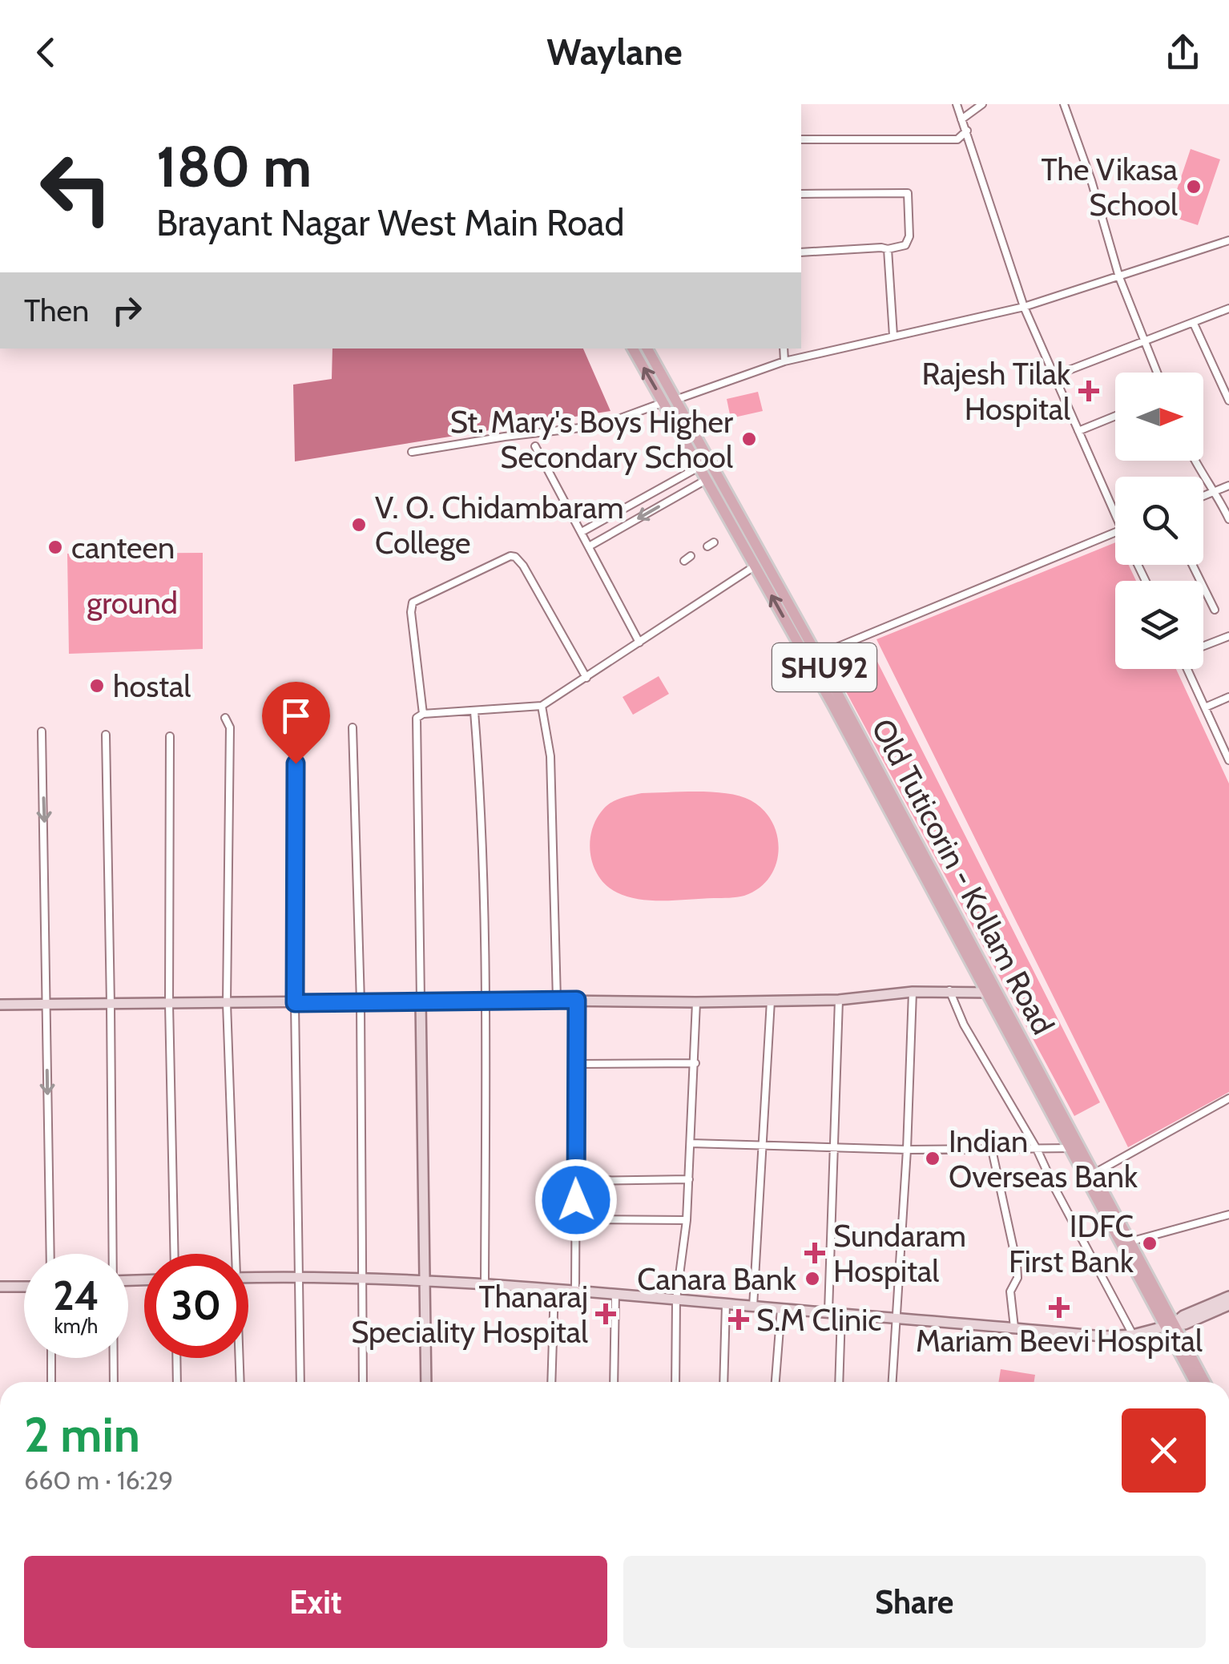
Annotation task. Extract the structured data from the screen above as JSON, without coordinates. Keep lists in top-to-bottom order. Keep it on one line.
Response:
{"streets":{"main road":["SHU92","Old Tuticorin - Kollam Road"]},"parks":["ground"],"places":{"other":["The Vikasa School","St. Mary's Boys Higher Secondary School","V. O. Chidambaram College","canteen","hostal","Indian Overseas Bank","IDFC First Bank","Canara Bank"],"health":["Rajesh Tilak Hospital","Sundaram Hospital","Mariam Beevi Hospital","Thanaraj Speciality Hospital","S.M Clinic"]},"north":"right","page":{"header":"Waylane","turn":["180 m","Brayant Nagar West Main Road"],"then":"Then","speed":"24 km/h","limit":"30","heading":["2 min","660 m · 16:29"],"buttons":["Exit","Share"]}}
